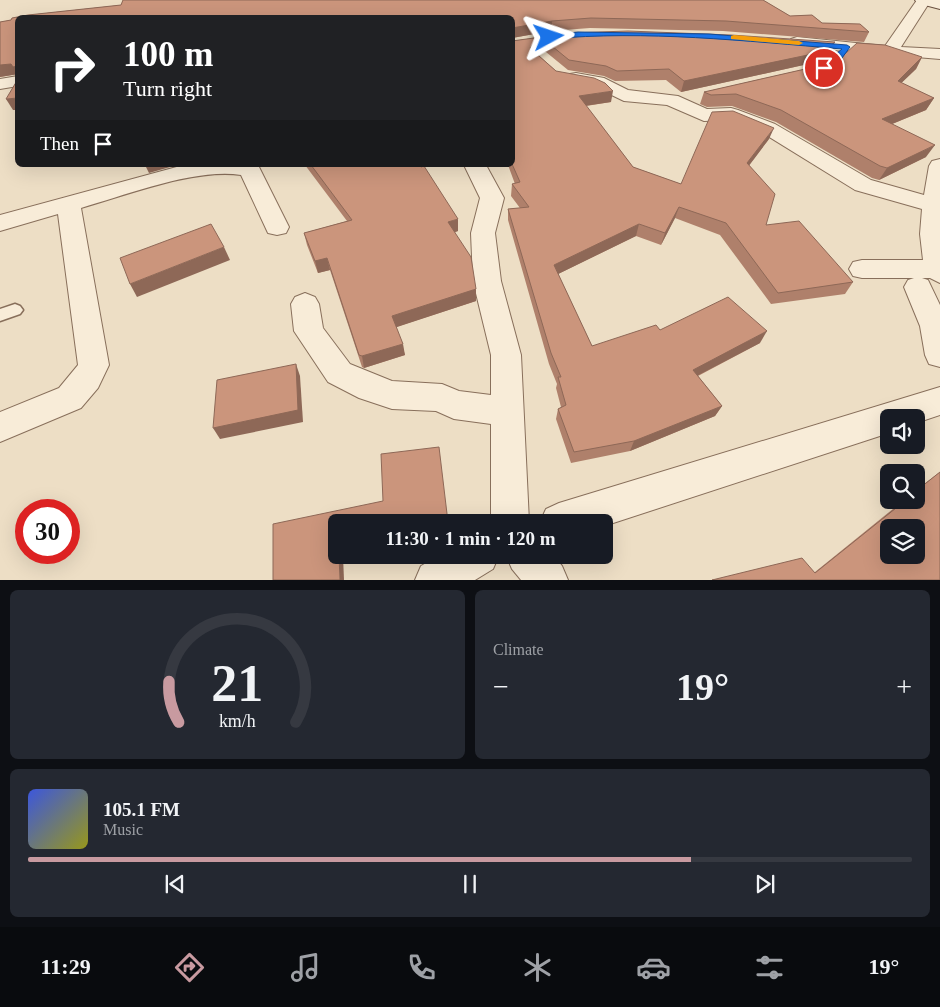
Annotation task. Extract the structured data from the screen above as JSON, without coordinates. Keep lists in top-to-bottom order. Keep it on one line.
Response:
{"page":{"turn":["100 m","Turn right"],"then":"Then","limit":"30","trip":"11:30 · 1 min · 120 m","tile":"Climate","heat":["−","19°","+"],"song":["105.1 FM","Music"],"tabs":["11:29","19°"],"gauge":["21","km/h"]}}
